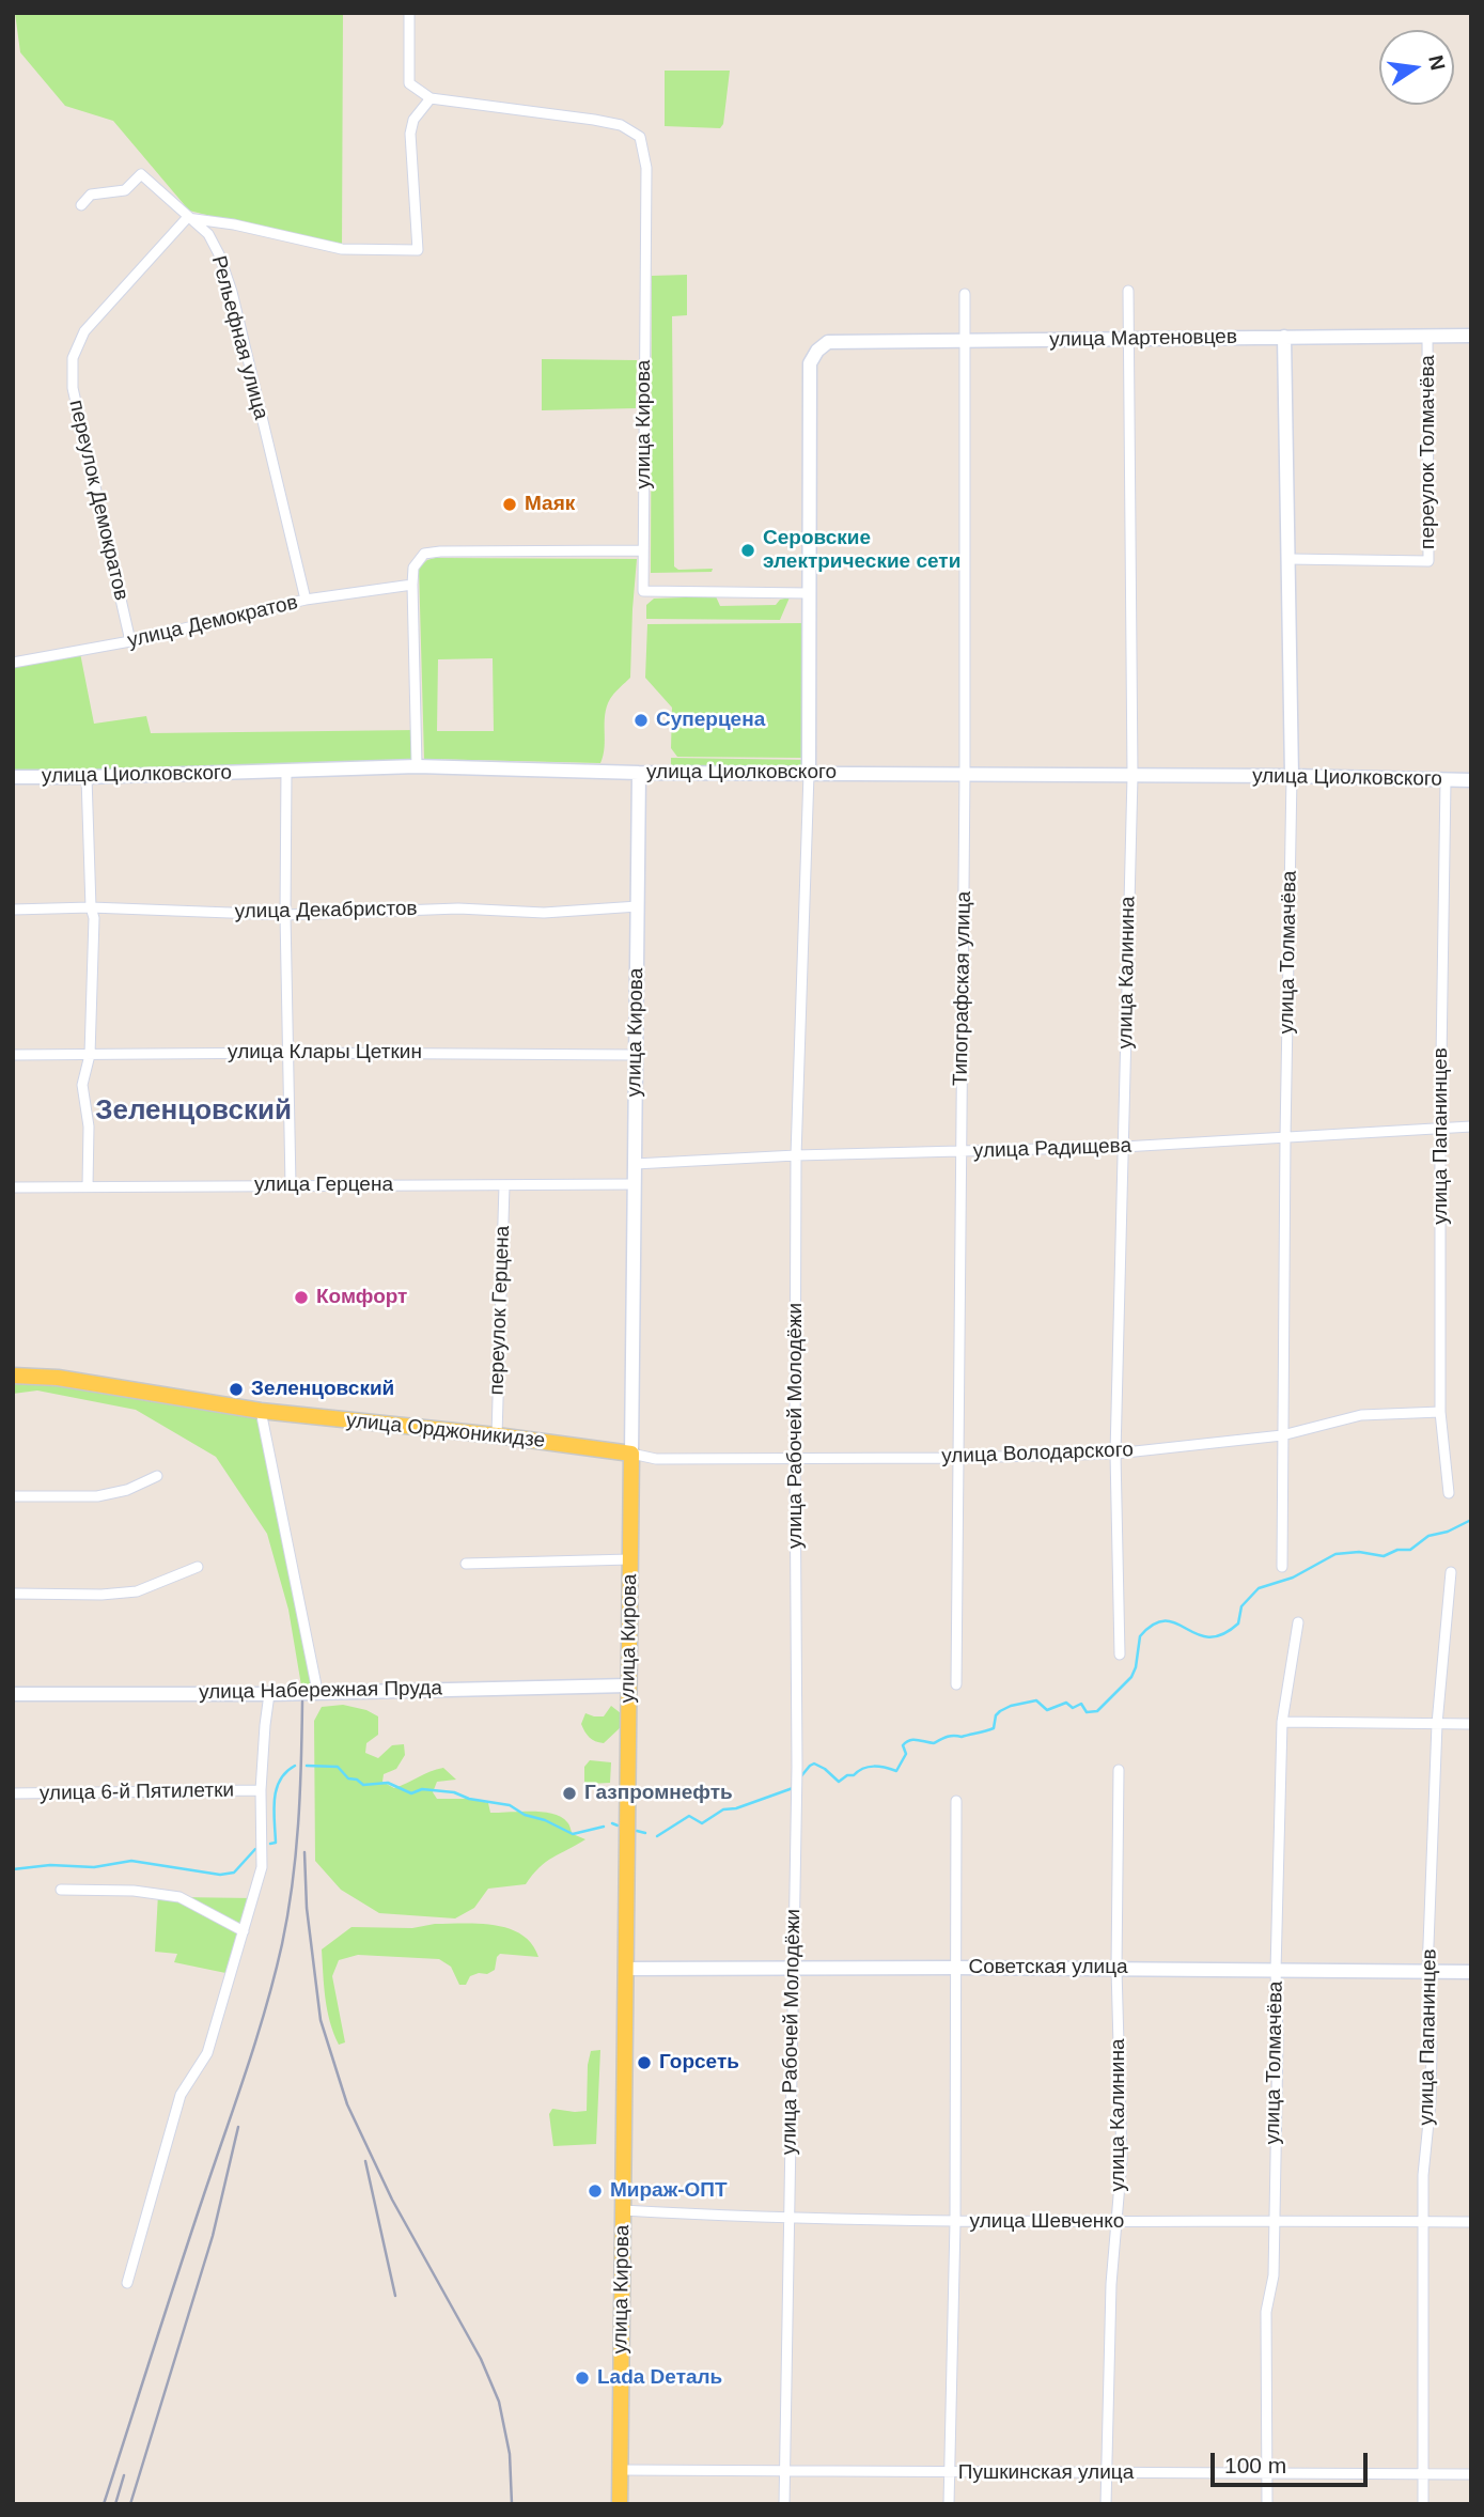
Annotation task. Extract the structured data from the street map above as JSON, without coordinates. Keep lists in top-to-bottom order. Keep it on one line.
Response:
{"streets":{"main road":["улица Кирова","улица Орджоникидзе"],"street":["Рельефная улица","улица Мартеновцев","переулок Толмачёва","переулок Демократов","улица Демократов","улица Циолковского","улица Декабристов","улица Толмачёва","улица Калинина","Типографская улица","улица Клары Цеткин","улица Папанинцев","улица Радищева","улица Герцена","переулок Герцена","улица Рабочей Молодёжи","улица Володарского","улица Набережная Пруда","улица 6-й Пятилетки","Советская улица","улица Шевченко","Пушкинская улица"]},"crossings":[["Рельефная улица","переулок Демократов"],["Рельефная улица","улица Демократов"],["улица Мартеновцев","переулок Толмачёва"],["улица Мартеновцев","улица Толмачёва"],["улица Мартеновцев","улица Калинина"],["улица Мартеновцев","Типографская улица"],["улица Мартеновцев","улица Рабочей Молодёжи"],["улица Кирова","улица Циолковского"],["улица Кирова","улица Декабристов"],["улица Кирова","улица Клары Цеткин"],["улица Кирова","улица Радищева"],["улица Кирова","улица Герцена"],["улица Кирова","улица Рабочей Молодёжи"],["улица Кирова","улица Орджоникидзе"],["улица Кирова","улица Володарского"],["улица Кирова","улица Набережная Пруда"],["улица Кирова","Советская улица"],["улица Кирова","улица Шевченко"],["улица Кирова","Пушкинская улица"],["переулок Толмачёва","улица Толмачёва"],["переулок Демократов","улица Демократов"],["улица Циолковского","улица Толмачёва"],["улица Циолковского","улица Калинина"],["улица Циолковского","Типографская улица"],["улица Циолковского","улица Папанинцев"],["улица Циолковского","улица Рабочей Молодёжи"],["улица Толмачёва","улица Радищева"],["улица Толмачёва","улица Володарского"],["улица Толмачёва","Советская улица"],["улица Толмачёва","улица Шевченко"],["улица Толмачёва","Пушкинская улица"],["улица Калинина","улица Радищева"],["улица Калинина","улица Володарского"],["улица Калинина","Советская улица"],["улица Калинина","улица Шевченко"],["улица Калинина","Пушкинская улица"],["Типографская улица","улица Радищева"],["Типографская улица","улица Володарского"],["улица Папанинцев","улица Радищева"],["улица Папанинцев","улица Володарского"],["улица Папанинцев","Советская улица"],["улица Папанинцев","улица Шевченко"],["улица Папанинцев","Пушкинская улица"],["улица Радищева","улица Рабочей Молодёжи"],["улица Герцена","переулок Герцена"],["переулок Герцена","улица Орджоникидзе"],["улица Рабочей Молодёжи","улица Володарского"],["улица Рабочей Молодёжи","Советская улица"],["улица Рабочей Молодёжи","улица Шевченко"],["улица Рабочей Молодёжи","Пушкинская улица"],["улица Орджоникидзе","улица Володарского"]],"districts":["Зеленцовский"],"places":["Маяк","Серовские электрические сети","Суперцена","Комфорт","Зеленцовский","Газпромнефть","Горсеть","Мираж-ОПТ","Lada Dеталь"],"scale_bar":"100 m","north":"right"}
